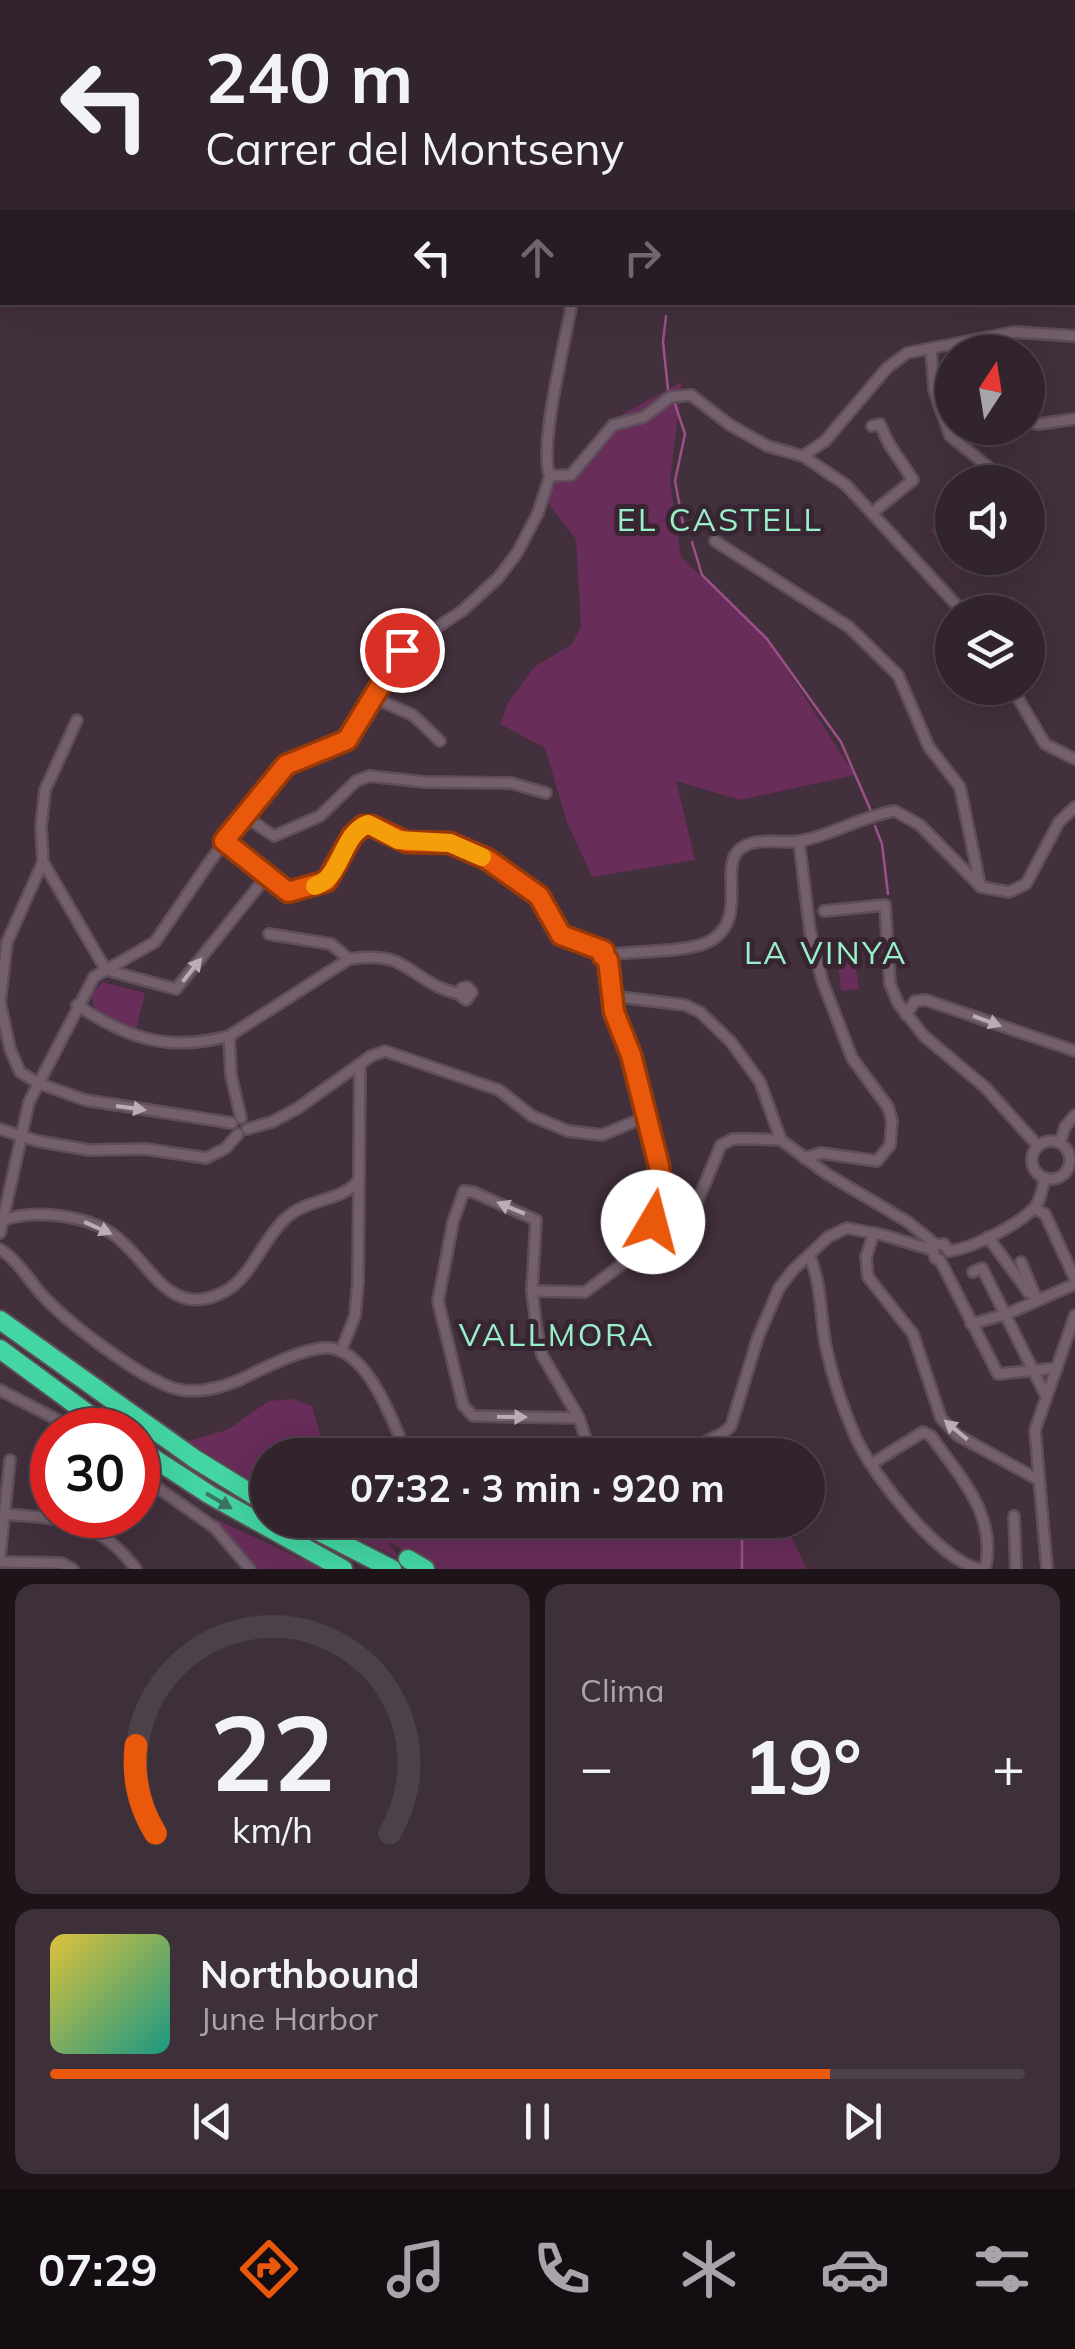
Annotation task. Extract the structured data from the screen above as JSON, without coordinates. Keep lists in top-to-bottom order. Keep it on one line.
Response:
{"districts":["EL CASTELL","LA VINYA","VALLMORA"],"north":"top","page":{"turn":["240 m","Carrer del Montseny"],"limit":"30","trip":"07:32 · 3 min · 920 m","tile":"Clima","heat":["−","19°","+"],"song":["Northbound","June Harbor"],"tabs":"07:29","gauge":["22","km/h"]}}
